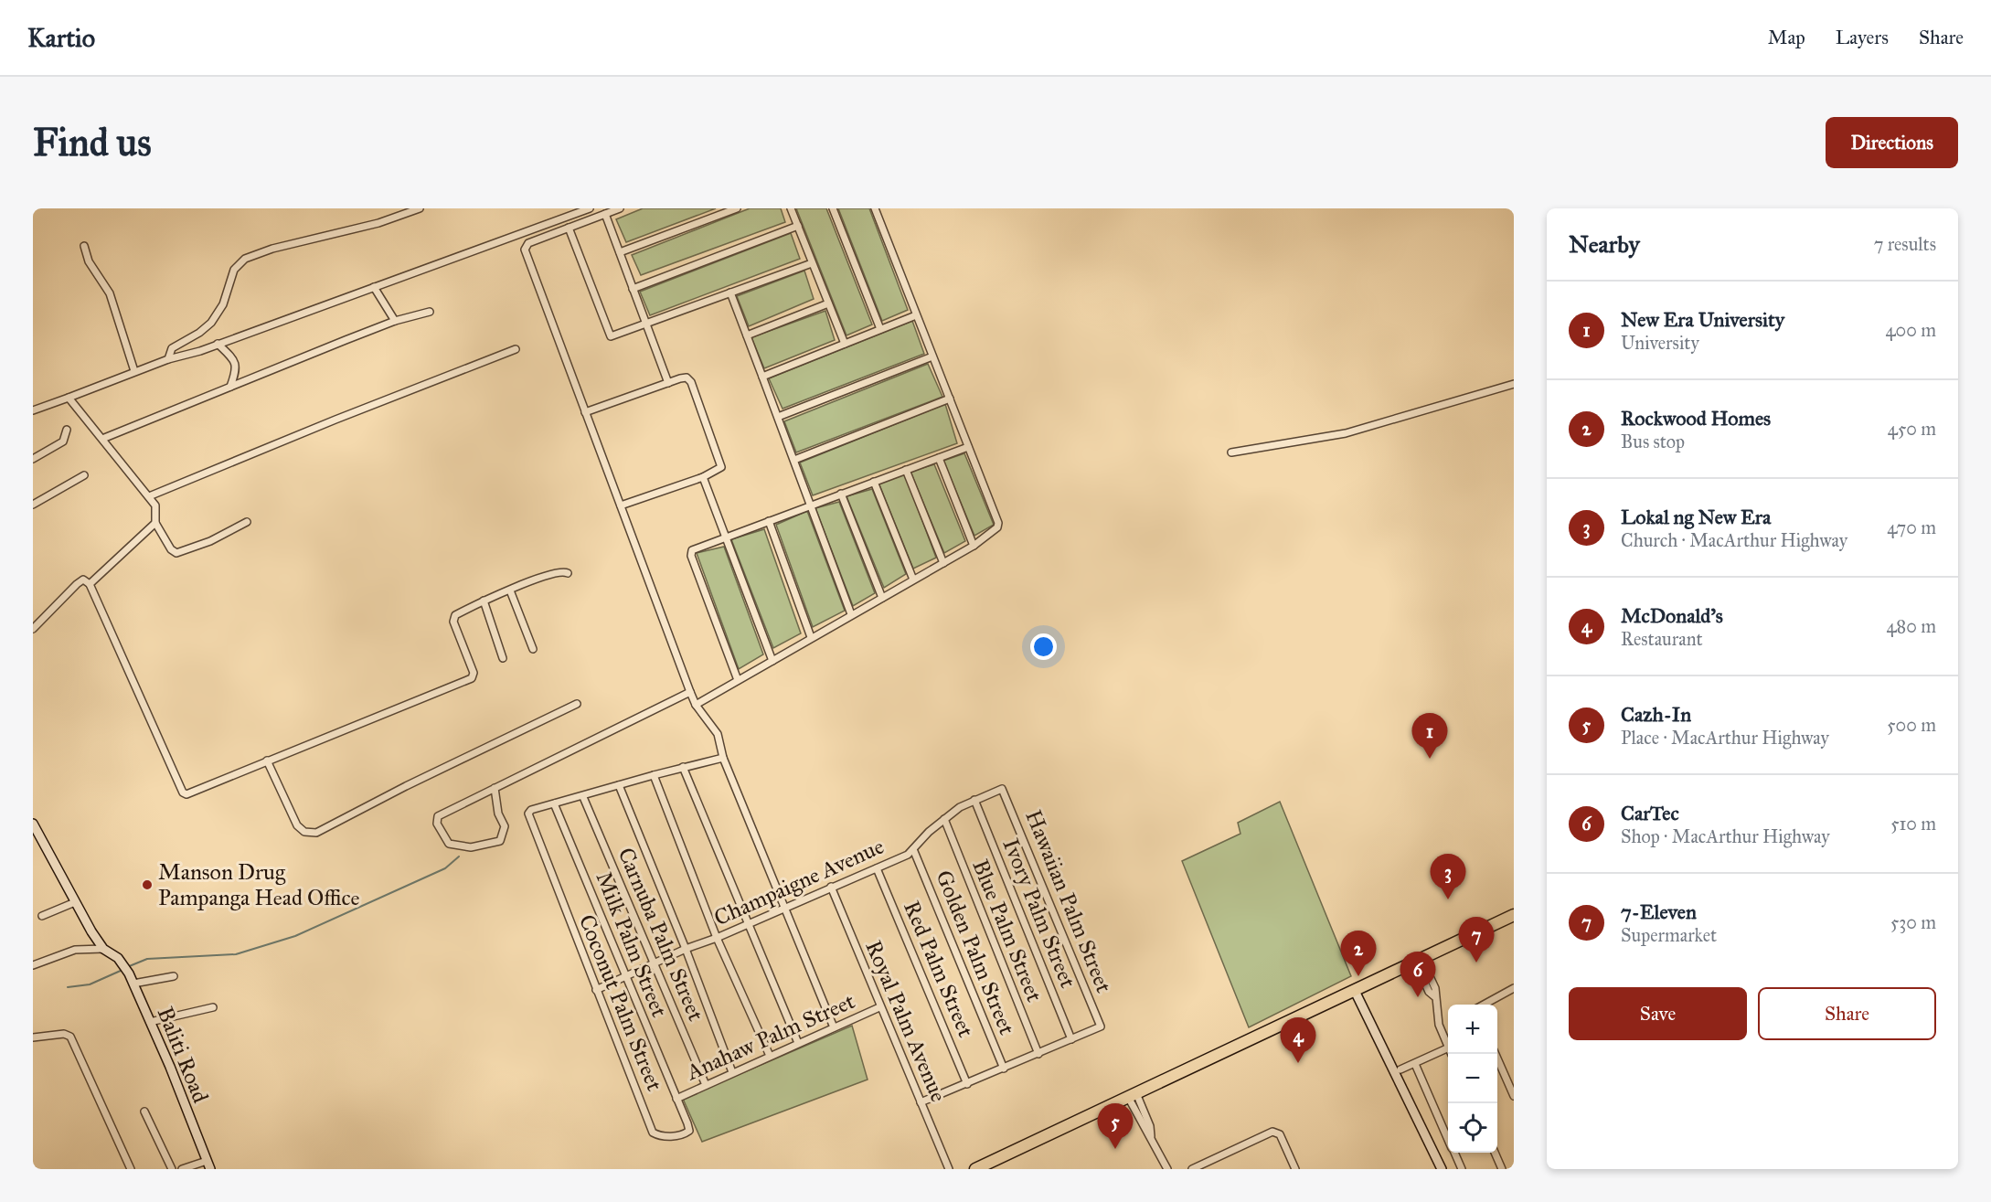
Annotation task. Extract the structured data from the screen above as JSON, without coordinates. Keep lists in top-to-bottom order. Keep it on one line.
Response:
{"streets":{"main road":["Baliti Road"],"street":["Champaigne Avenue","Hawaiian Palm Street","Ivory Palm Street","Blue Palm Street","Carnuba Palm Street","Milk Palm Street","Golden Palm Street","Red Palm Street","Coconut Palm Street","Royal Palm Avenue","Anahaw Palm Street"]},"crossings":[["Champaigne Avenue","Hawaiian Palm Street"],["Champaigne Avenue","Ivory Palm Street"],["Champaigne Avenue","Blue Palm Street"],["Champaigne Avenue","Carnuba Palm Street"],["Champaigne Avenue","Milk Palm Street"],["Champaigne Avenue","Golden Palm Street"],["Champaigne Avenue","Red Palm Street"],["Champaigne Avenue","Coconut Palm Street"],["Champaigne Avenue","Royal Palm Avenue"],["Hawaiian Palm Street","Ivory Palm Street"],["Carnuba Palm Street","Anahaw Palm Street"],["Milk Palm Street","Coconut Palm Street"],["Milk Palm Street","Anahaw Palm Street"],["Coconut Palm Street","Anahaw Palm Street"],["Royal Palm Avenue","Anahaw Palm Street"]],"places":["Manson Drug Pampanga Head Office"],"page":{"header":"Kartio","nav":["Map","Layers","Share"],"buttons":["Directions",["Save","Share"]],"title":"Find us","heading":["Nearby","7 results"],"list":[{"mark":"1","name":"New Era University","note":"University","value":"400 m"},{"mark":"2","name":"Rockwood Homes","note":"Bus stop","value":"450 m"},{"mark":"3","name":"Lokal ng New Era","note":"Church · MacArthur Highway","value":"470 m"},{"mark":"4","name":"McDonald's","note":"Restaurant","value":"480 m"},{"mark":"5","name":"Cazh-In","note":"Place · MacArthur Highway","value":"500 m"},{"mark":"6","name":"CarTec","note":"Shop · MacArthur Highway","value":"510 m"},{"mark":"7","name":"7-Eleven","note":"Supermarket","value":"530 m"}],"pins":["1","3","7","2","6","4","5"],"map_buttons":["+","−"]}}
